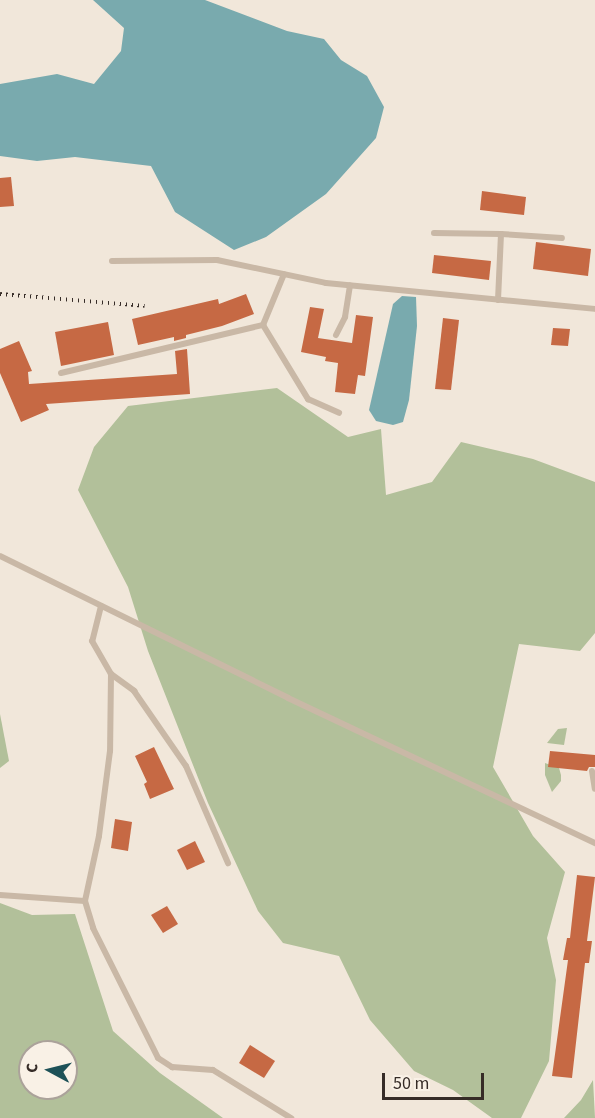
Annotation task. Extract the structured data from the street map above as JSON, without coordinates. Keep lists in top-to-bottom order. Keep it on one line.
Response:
{"scale_bar":"50 m","north":"left"}
